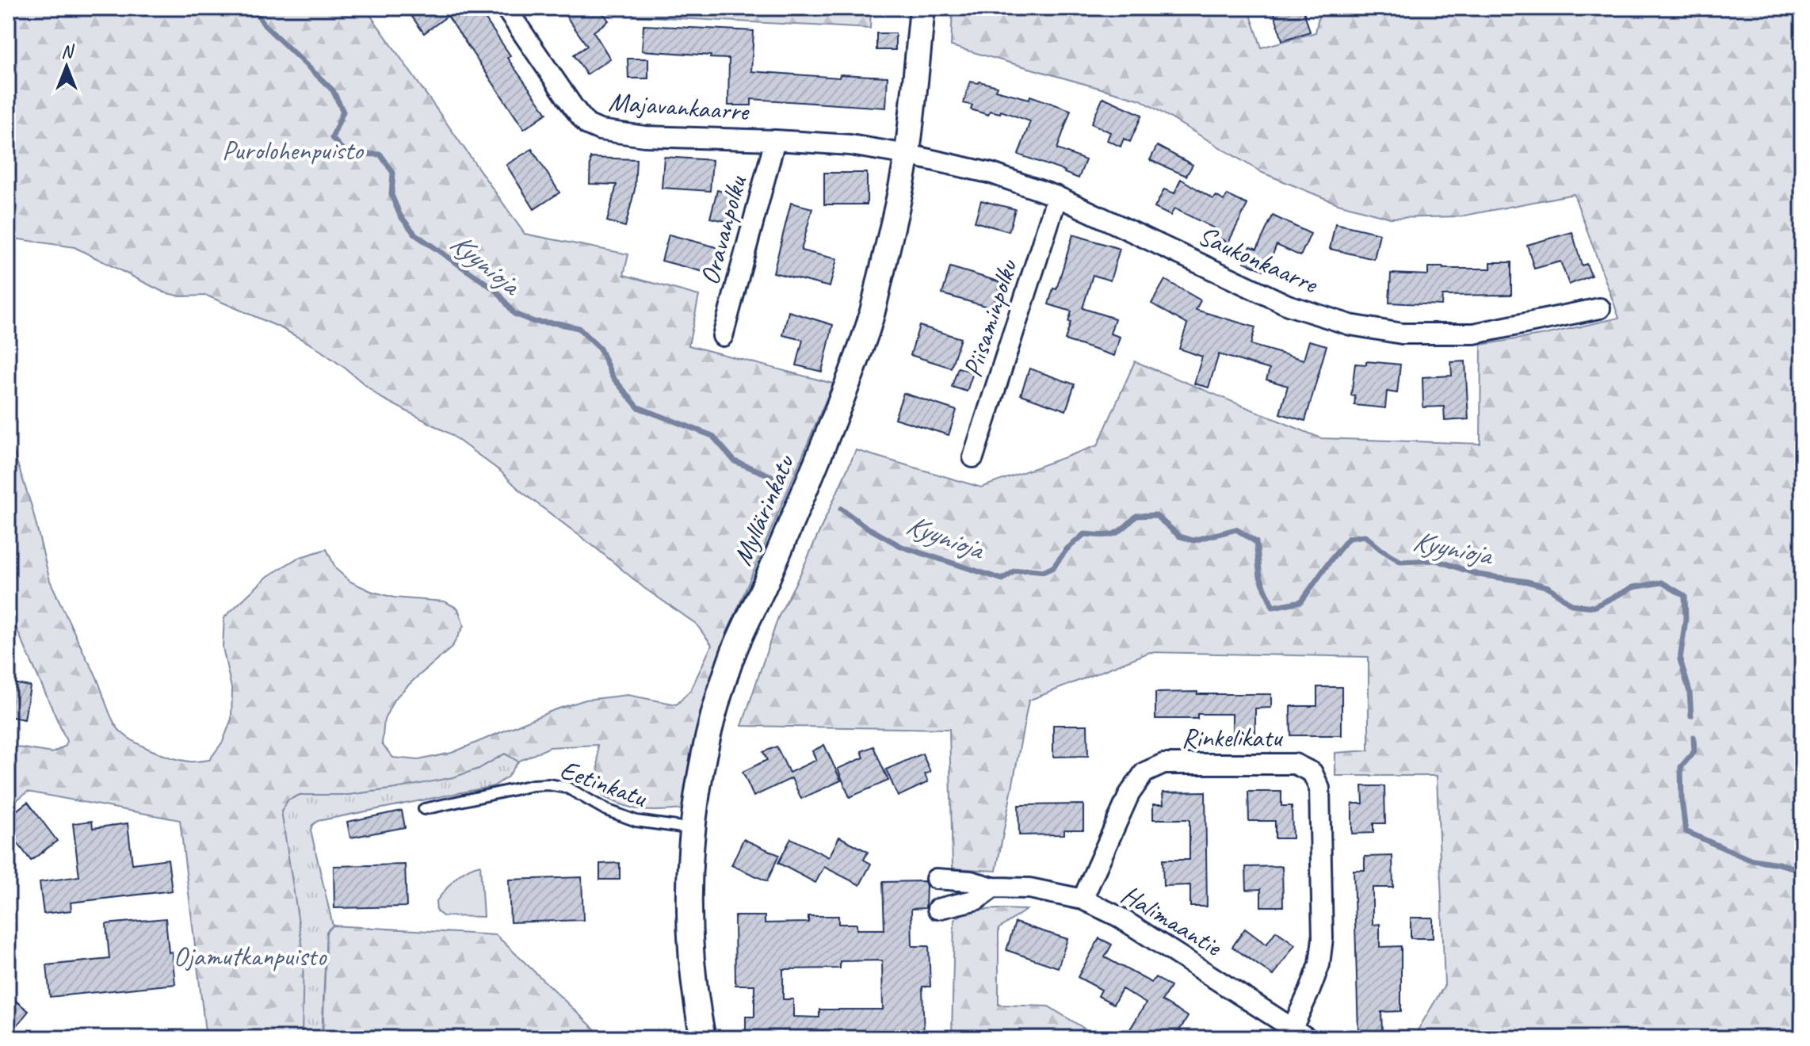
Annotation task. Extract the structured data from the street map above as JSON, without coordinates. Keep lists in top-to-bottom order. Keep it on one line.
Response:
{"streets":{"street":["Majavankaarre","Oravanpolku","Saukonkaarre","Piisaminpolku","Myllärinkatu","Rinkelikatu","Halimaantie"],"lane":["Eetinkatu"]},"crossings":[["Majavankaarre","Oravanpolku"],["Majavankaarre","Saukonkaarre"],["Majavankaarre","Myllärinkatu"],["Saukonkaarre","Piisaminpolku"],["Saukonkaarre","Myllärinkatu"],["Myllärinkatu","Eetinkatu"],["Rinkelikatu","Halimaantie"]],"water":["Kyynioja"],"parks":["Purolohenpuisto","Ojamutkanpuisto"],"north":"top"}
